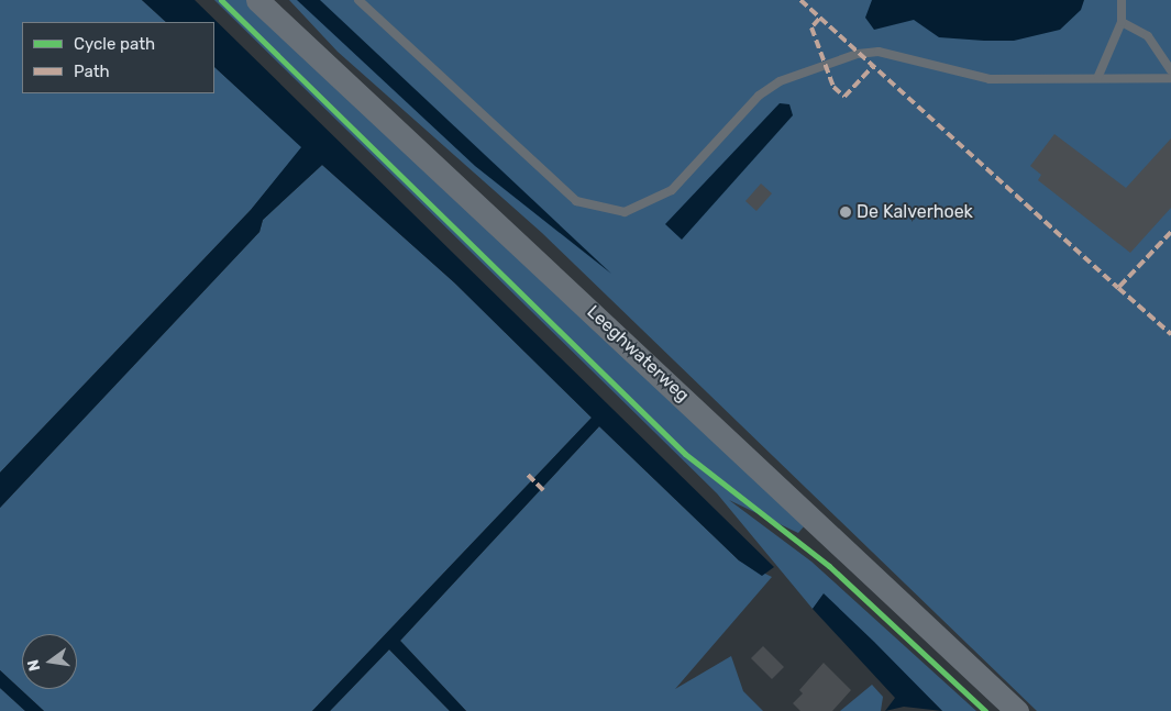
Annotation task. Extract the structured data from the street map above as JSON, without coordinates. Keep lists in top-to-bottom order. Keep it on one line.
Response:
{"streets":{"main road":["Leeghwaterweg"]},"places":["De Kalverhoek"],"legend":["Cycle path","Path"],"north":"left"}
